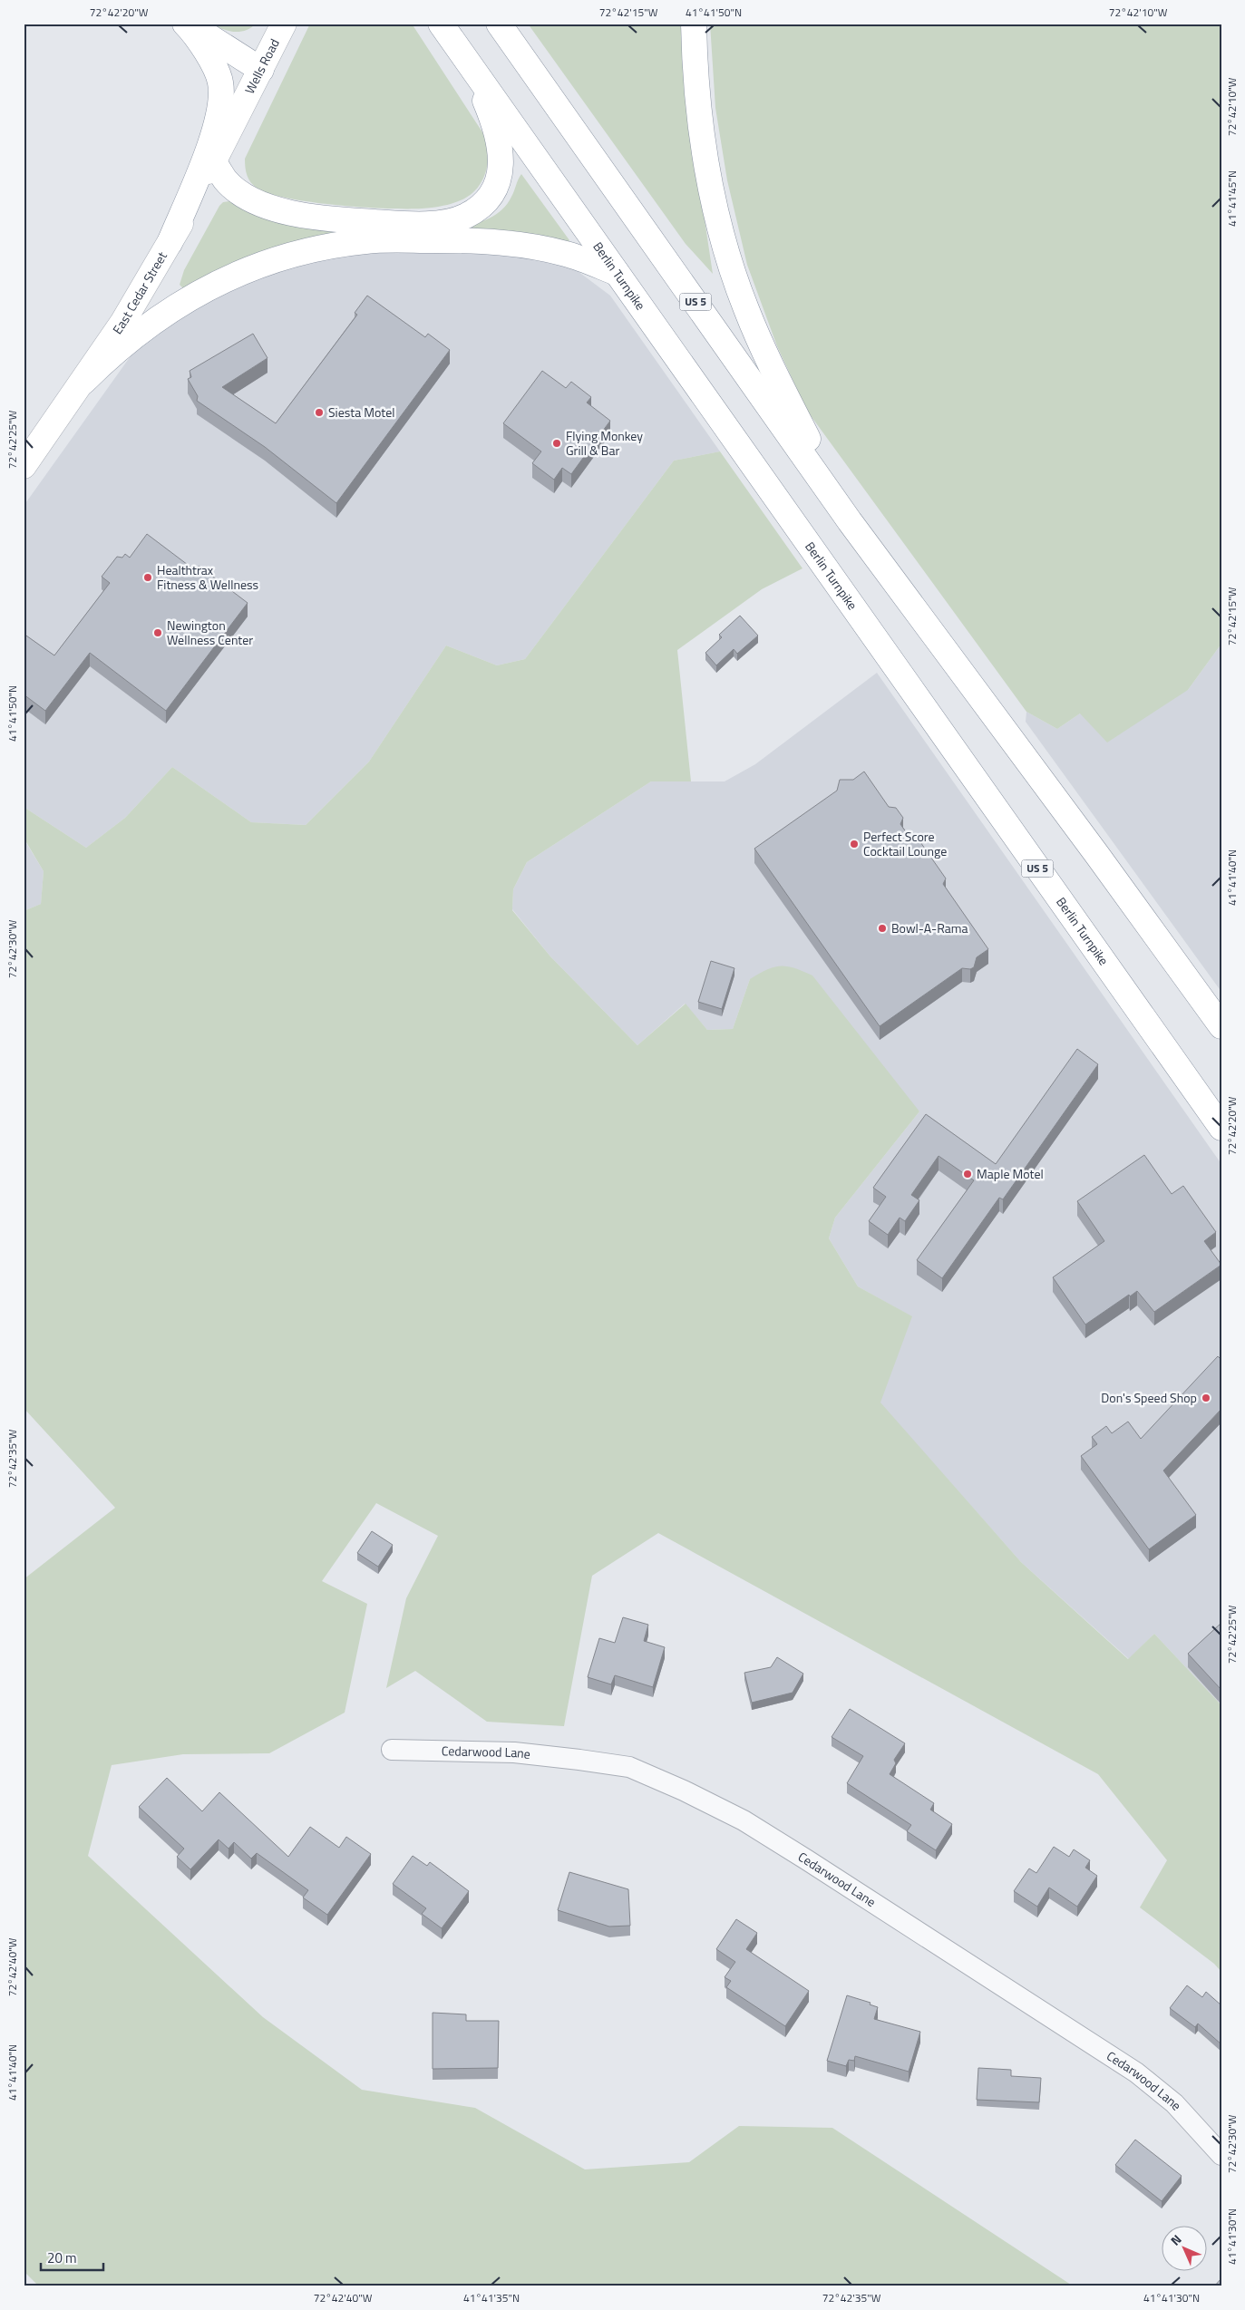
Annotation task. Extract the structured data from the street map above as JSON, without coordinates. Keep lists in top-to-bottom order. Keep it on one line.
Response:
{"streets":{"main road":["Wells Road","Berlin Turnpike","East Cedar Street","US 5"],"street":["Cedarwood Lane"]},"crossings":[["Wells Road","East Cedar Street"]],"places":["Siesta Motel","Flying Monkey Grill & Bar","Healthtrax Fitness & Wellness","Newington Wellness Center","Perfect Score Cocktail Lounge","Bowl-A-Rama","Maple Motel","Don's Speed Shop"],"scale_bar":"20 m","north":"top left","coordinates":["72°42'20\"W","72°42'15\"W","41°41'50\"N","72°42'10\"W","41°41'45\"N","72°42'25\"W","41°41'40\"N","72°42'30\"W","72°42'35\"W","72°42'40\"W","41°41'30\"N","41°41'35\"N"]}
